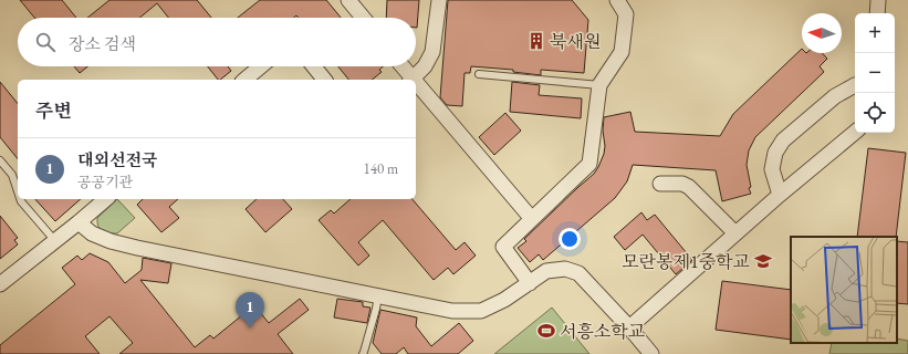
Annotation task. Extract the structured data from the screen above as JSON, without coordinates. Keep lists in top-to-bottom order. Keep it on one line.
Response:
{"places":{"building":["북새원"],"school or university":["모란봉제1중학교"],"sports":["서흥소학교"]},"north":"left","page":{"map_buttons":["+","−"],"search":"장소 검색","heading":"주변","list":[{"mark":"1","name":"대외선전국","note":"공공기관","value":"140 m"}],"pins":"1"}}
